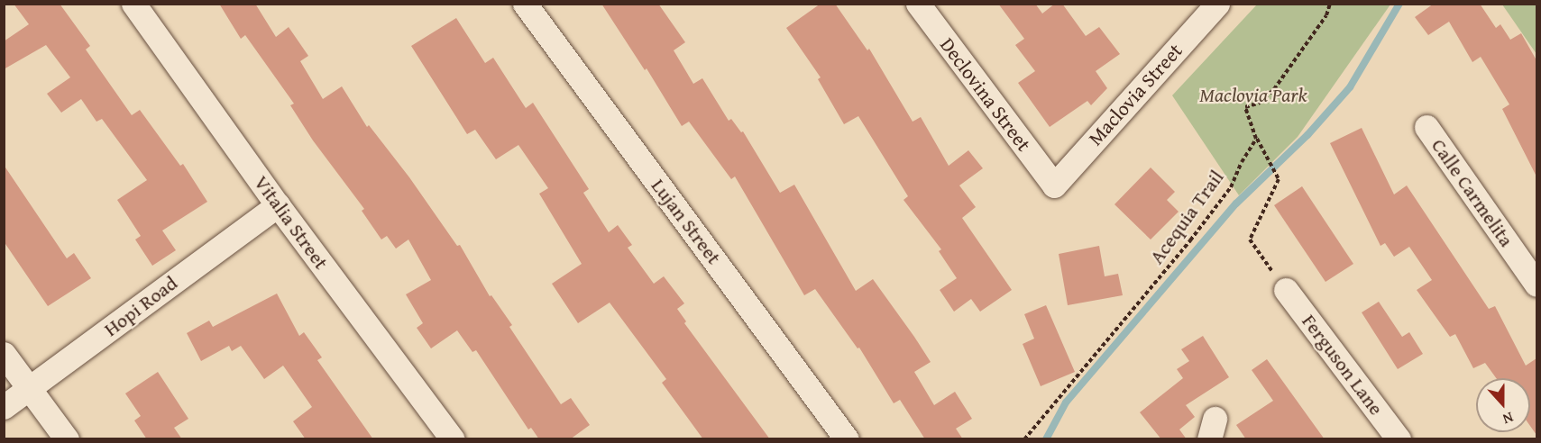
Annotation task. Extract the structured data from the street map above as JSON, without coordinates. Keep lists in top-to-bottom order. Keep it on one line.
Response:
{"streets":{"street":["Declovina Street","Maclovia Street","Calle Carmelita","Lujan Street","Vitalia Street","Hopi Road","Ferguson Lane"],"path":["Acequia Trail"]},"crossings":[["Declovina Street","Maclovia Street"],["Vitalia Street","Hopi Road"]],"parks":["Maclovia Park"],"north":"bottom"}
